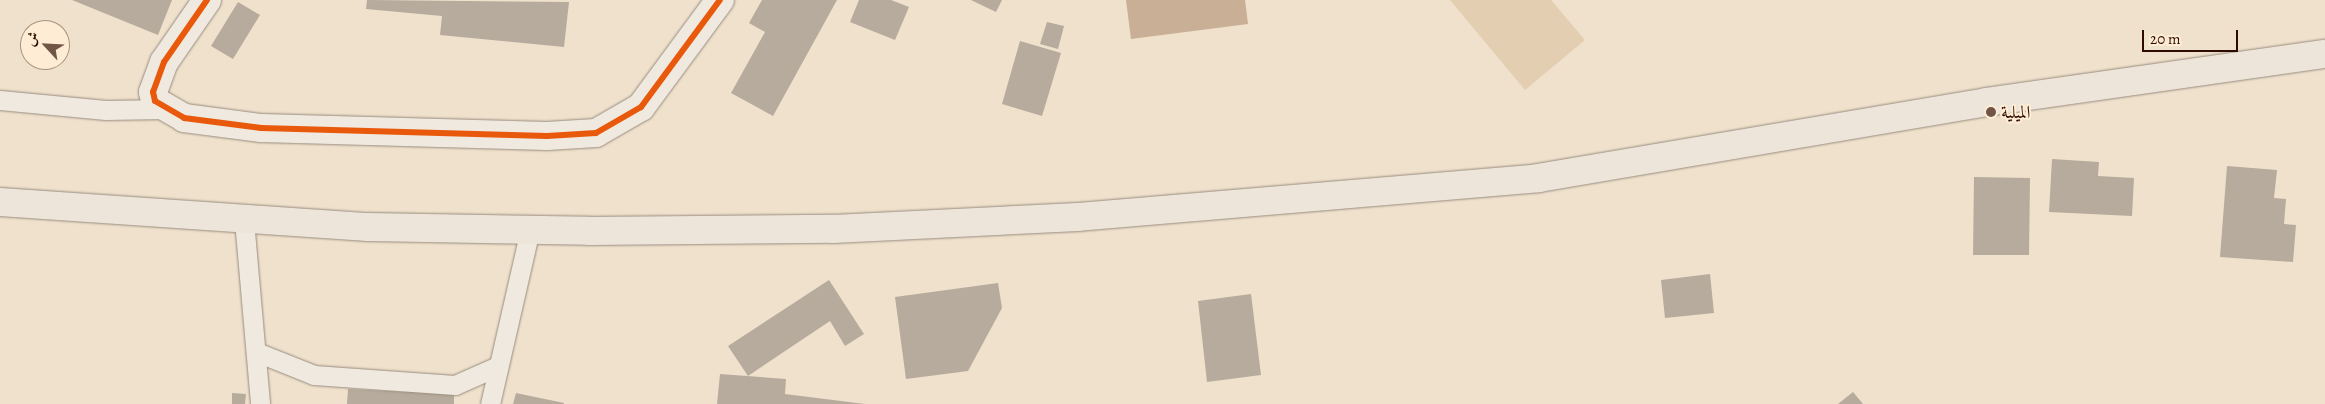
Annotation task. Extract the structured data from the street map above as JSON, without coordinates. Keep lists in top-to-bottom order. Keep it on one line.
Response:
{"places":["الميلية"],"scale_bar":"20 m","north":"top left"}
